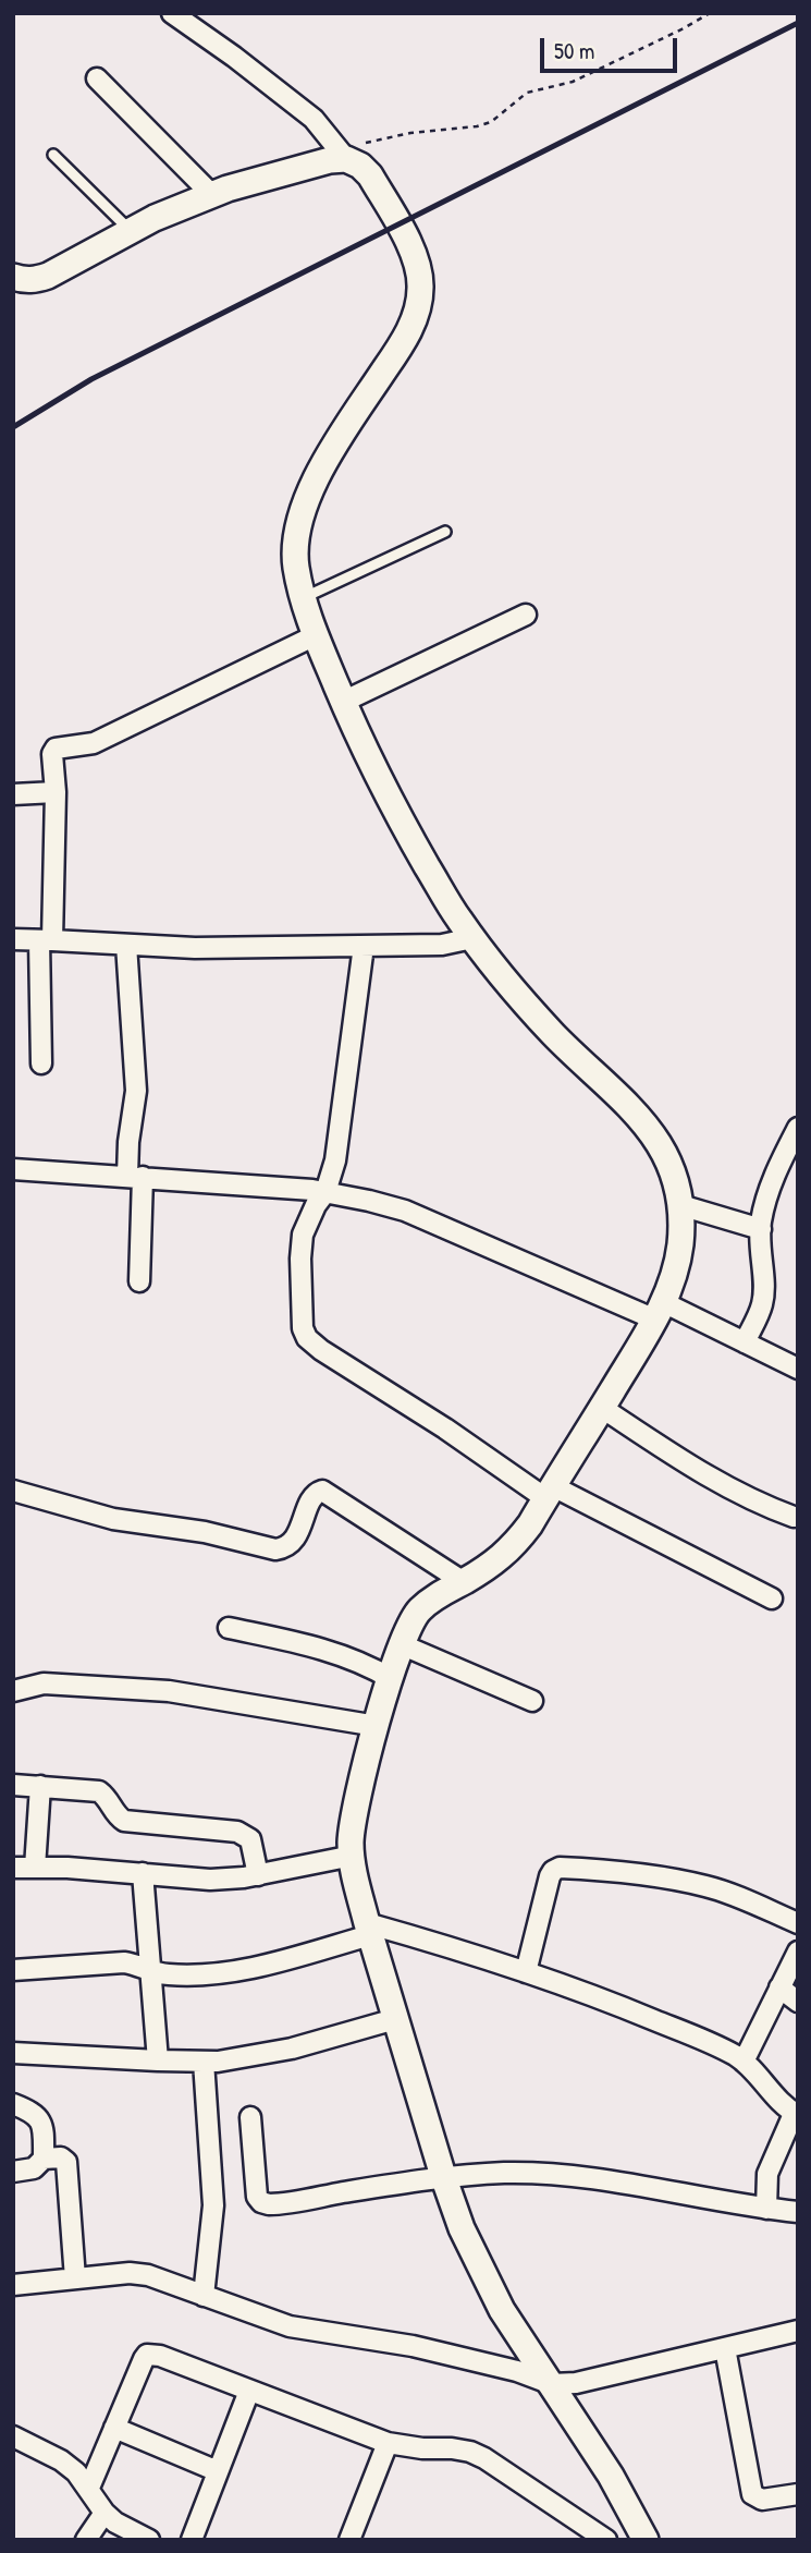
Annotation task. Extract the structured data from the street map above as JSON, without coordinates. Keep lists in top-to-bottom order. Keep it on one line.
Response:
{"scale_bar":"50 m"}
